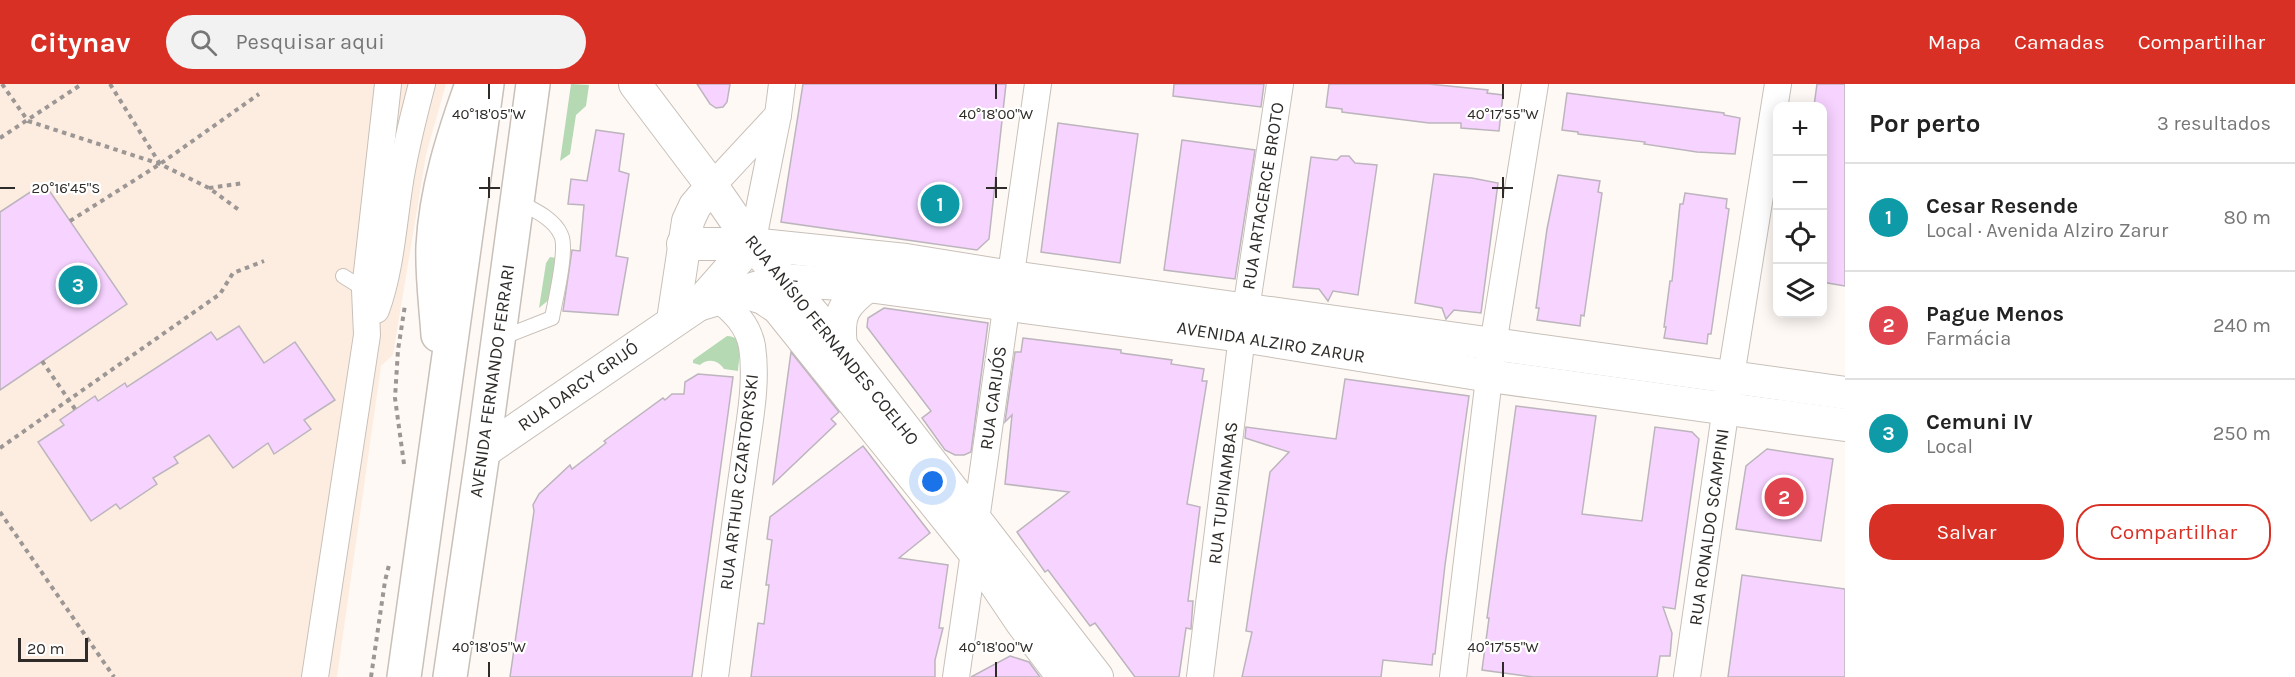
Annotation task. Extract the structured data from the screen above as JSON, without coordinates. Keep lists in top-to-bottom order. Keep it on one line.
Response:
{"streets":{"main road":["AVENIDA FERNANDO FERRARI"],"street":["RUA ARTACERCE BROTO","RUA ANÍSIO FERNANDES COELHO","AVENIDA ALZIRO ZARUR","RUA DARCY GRIJÓ","RUA CARIJÓS","RUA ARTHUR CZARTORYSKI","RUA TUPINAMBAS","RUA RONALDO SCAMPINI"]},"crossings":[["RUA ARTACERCE BROTO","AVENIDA ALZIRO ZARUR"],["RUA ARTACERCE BROTO","RUA TUPINAMBAS"],["RUA ANÍSIO FERNANDES COELHO","AVENIDA ALZIRO ZARUR"],["RUA ANÍSIO FERNANDES COELHO","RUA DARCY GRIJÓ"],["RUA ANÍSIO FERNANDES COELHO","RUA CARIJÓS"],["RUA ANÍSIO FERNANDES COELHO","RUA ARTHUR CZARTORYSKI"],["AVENIDA ALZIRO ZARUR","RUA DARCY GRIJÓ"],["AVENIDA ALZIRO ZARUR","RUA CARIJÓS"],["AVENIDA ALZIRO ZARUR","RUA ARTHUR CZARTORYSKI"],["AVENIDA ALZIRO ZARUR","RUA TUPINAMBAS"],["AVENIDA ALZIRO ZARUR","RUA RONALDO SCAMPINI"],["AVENIDA FERNANDO FERRARI","RUA DARCY GRIJÓ"],["RUA DARCY GRIJÓ","RUA ARTHUR CZARTORYSKI"]],"scale_bar":"20 m","page":{"header":"Citynav","search":"Pesquisar aqui","nav":["Mapa","Camadas","Compartilhar"],"heading":["Por perto","3 resultados"],"map_buttons":["+","−"],"list":[{"mark":"1","name":"Cesar Resende","note":"Local · Avenida Alziro Zarur","value":"80 m"},{"mark":"2","name":"Pague Menos","note":"Farmácia","value":"240 m"},{"mark":"3","name":"Cemuni IV","note":"Local","value":"250 m"}],"pins":["1","3","2"],"buttons":["Salvar","Compartilhar"],"scale":"20 m"},"coordinates":["40°18'05\"W","40°18'00\"W","40°17'55\"W","20°16'45\"S"]}
